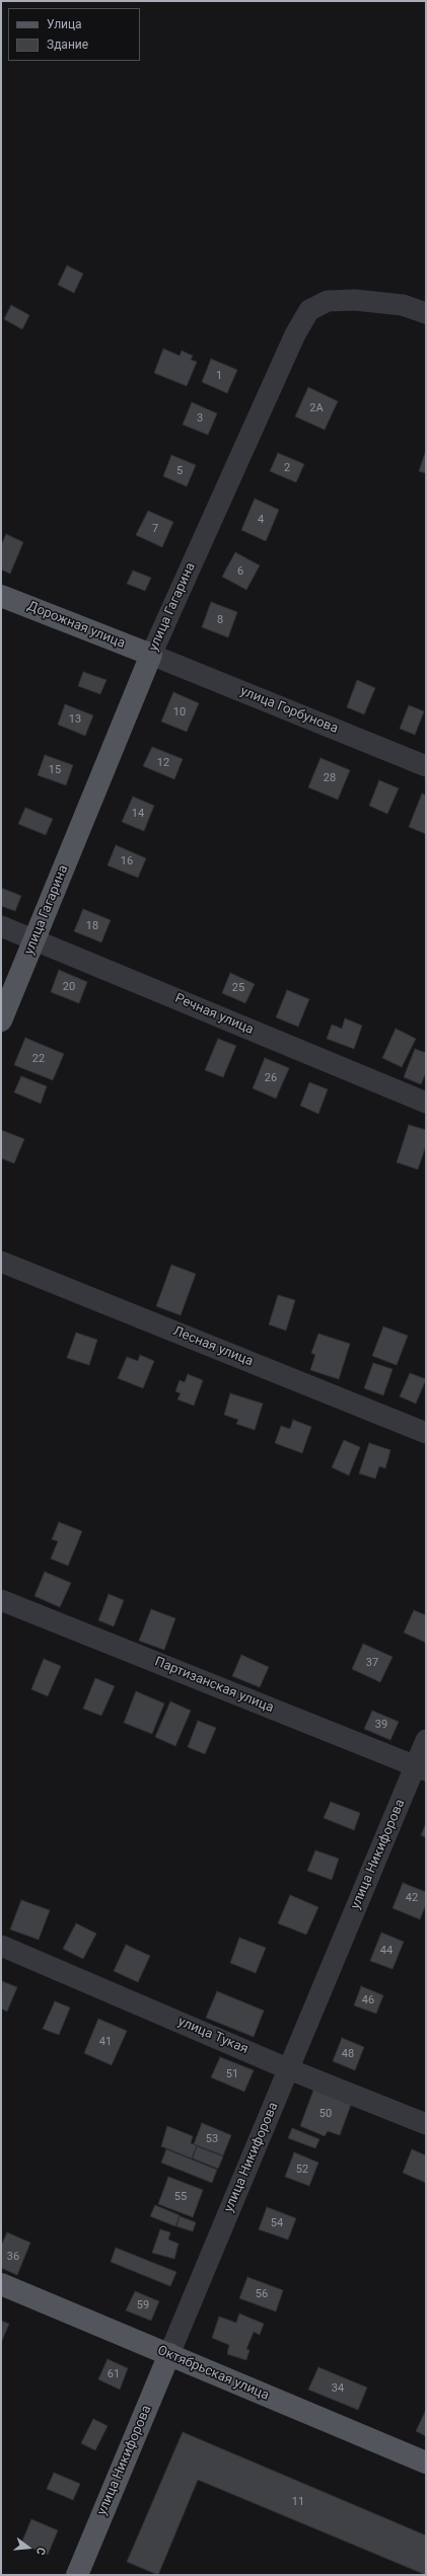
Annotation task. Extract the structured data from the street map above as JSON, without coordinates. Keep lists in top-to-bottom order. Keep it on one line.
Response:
{"streets":{"main road":["улица Гагарина","Дорожная улица","улица Никифорова","Октябрьская улица"],"street":["улица Горбунова","Речная улица","Лесная улица","Партизанская улица","улица Тукая"]},"crossings":[["улица Гагарина","Дорожная улица"],["улица Гагарина","улица Горбунова"],["улица Гагарина","Речная улица"],["Дорожная улица","улица Горбунова"],["Партизанская улица","улица Никифорова"],["улица Никифорова","улица Тукая"],["улица Никифорова","Октябрьская улица"]],"house_numbers":["1","2А","3","2","5","4","7","6","8","10","13","12","15","28","14","16","18","20","25","22","26","37","39","42","44","46","41","48","51","50","53","52","55","54","36","56","59","61","34","11"],"legend":["Улица","Здание"],"north":"right"}
